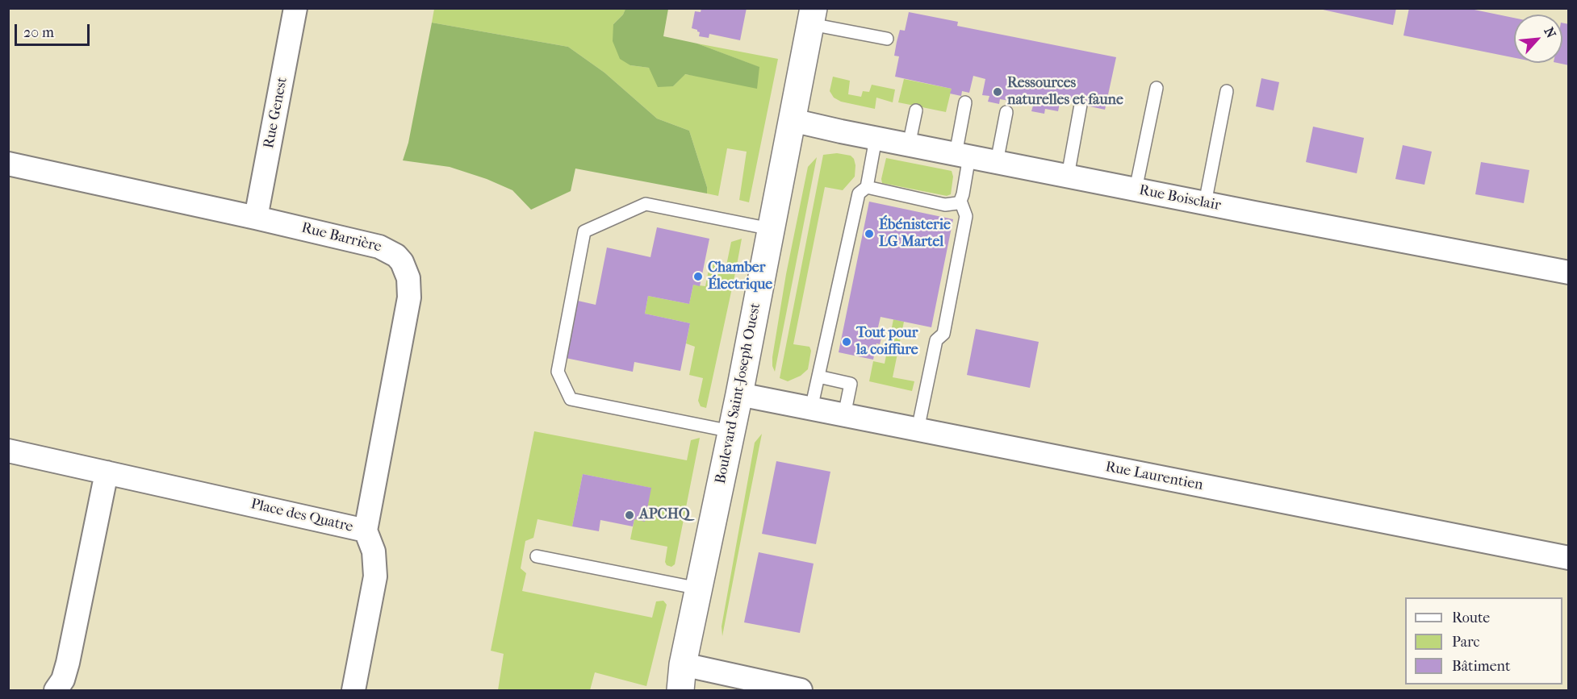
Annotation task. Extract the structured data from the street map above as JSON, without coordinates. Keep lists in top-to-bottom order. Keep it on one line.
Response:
{"streets":{"main road":["Boulevard Saint-Joseph Ouest"],"street":["Rue Genest","Rue Boisclair","Rue Barrière","Rue Laurentien","Place des Quatre"]},"crossings":[["Rue Genest","Rue Barrière"],["Rue Boisclair","Boulevard Saint-Joseph Ouest"],["Rue Barrière","Place des Quatre"],["Boulevard Saint-Joseph Ouest","Rue Laurentien"]],"places":["Ressources naturelles et faune","Ébénisterie LG Martel","Chamber Électrique","Tout pour la coiffure","APCHQ"],"legend":["Route","Parc","Bâtiment"],"scale_bar":"20 m","north":"top right"}
